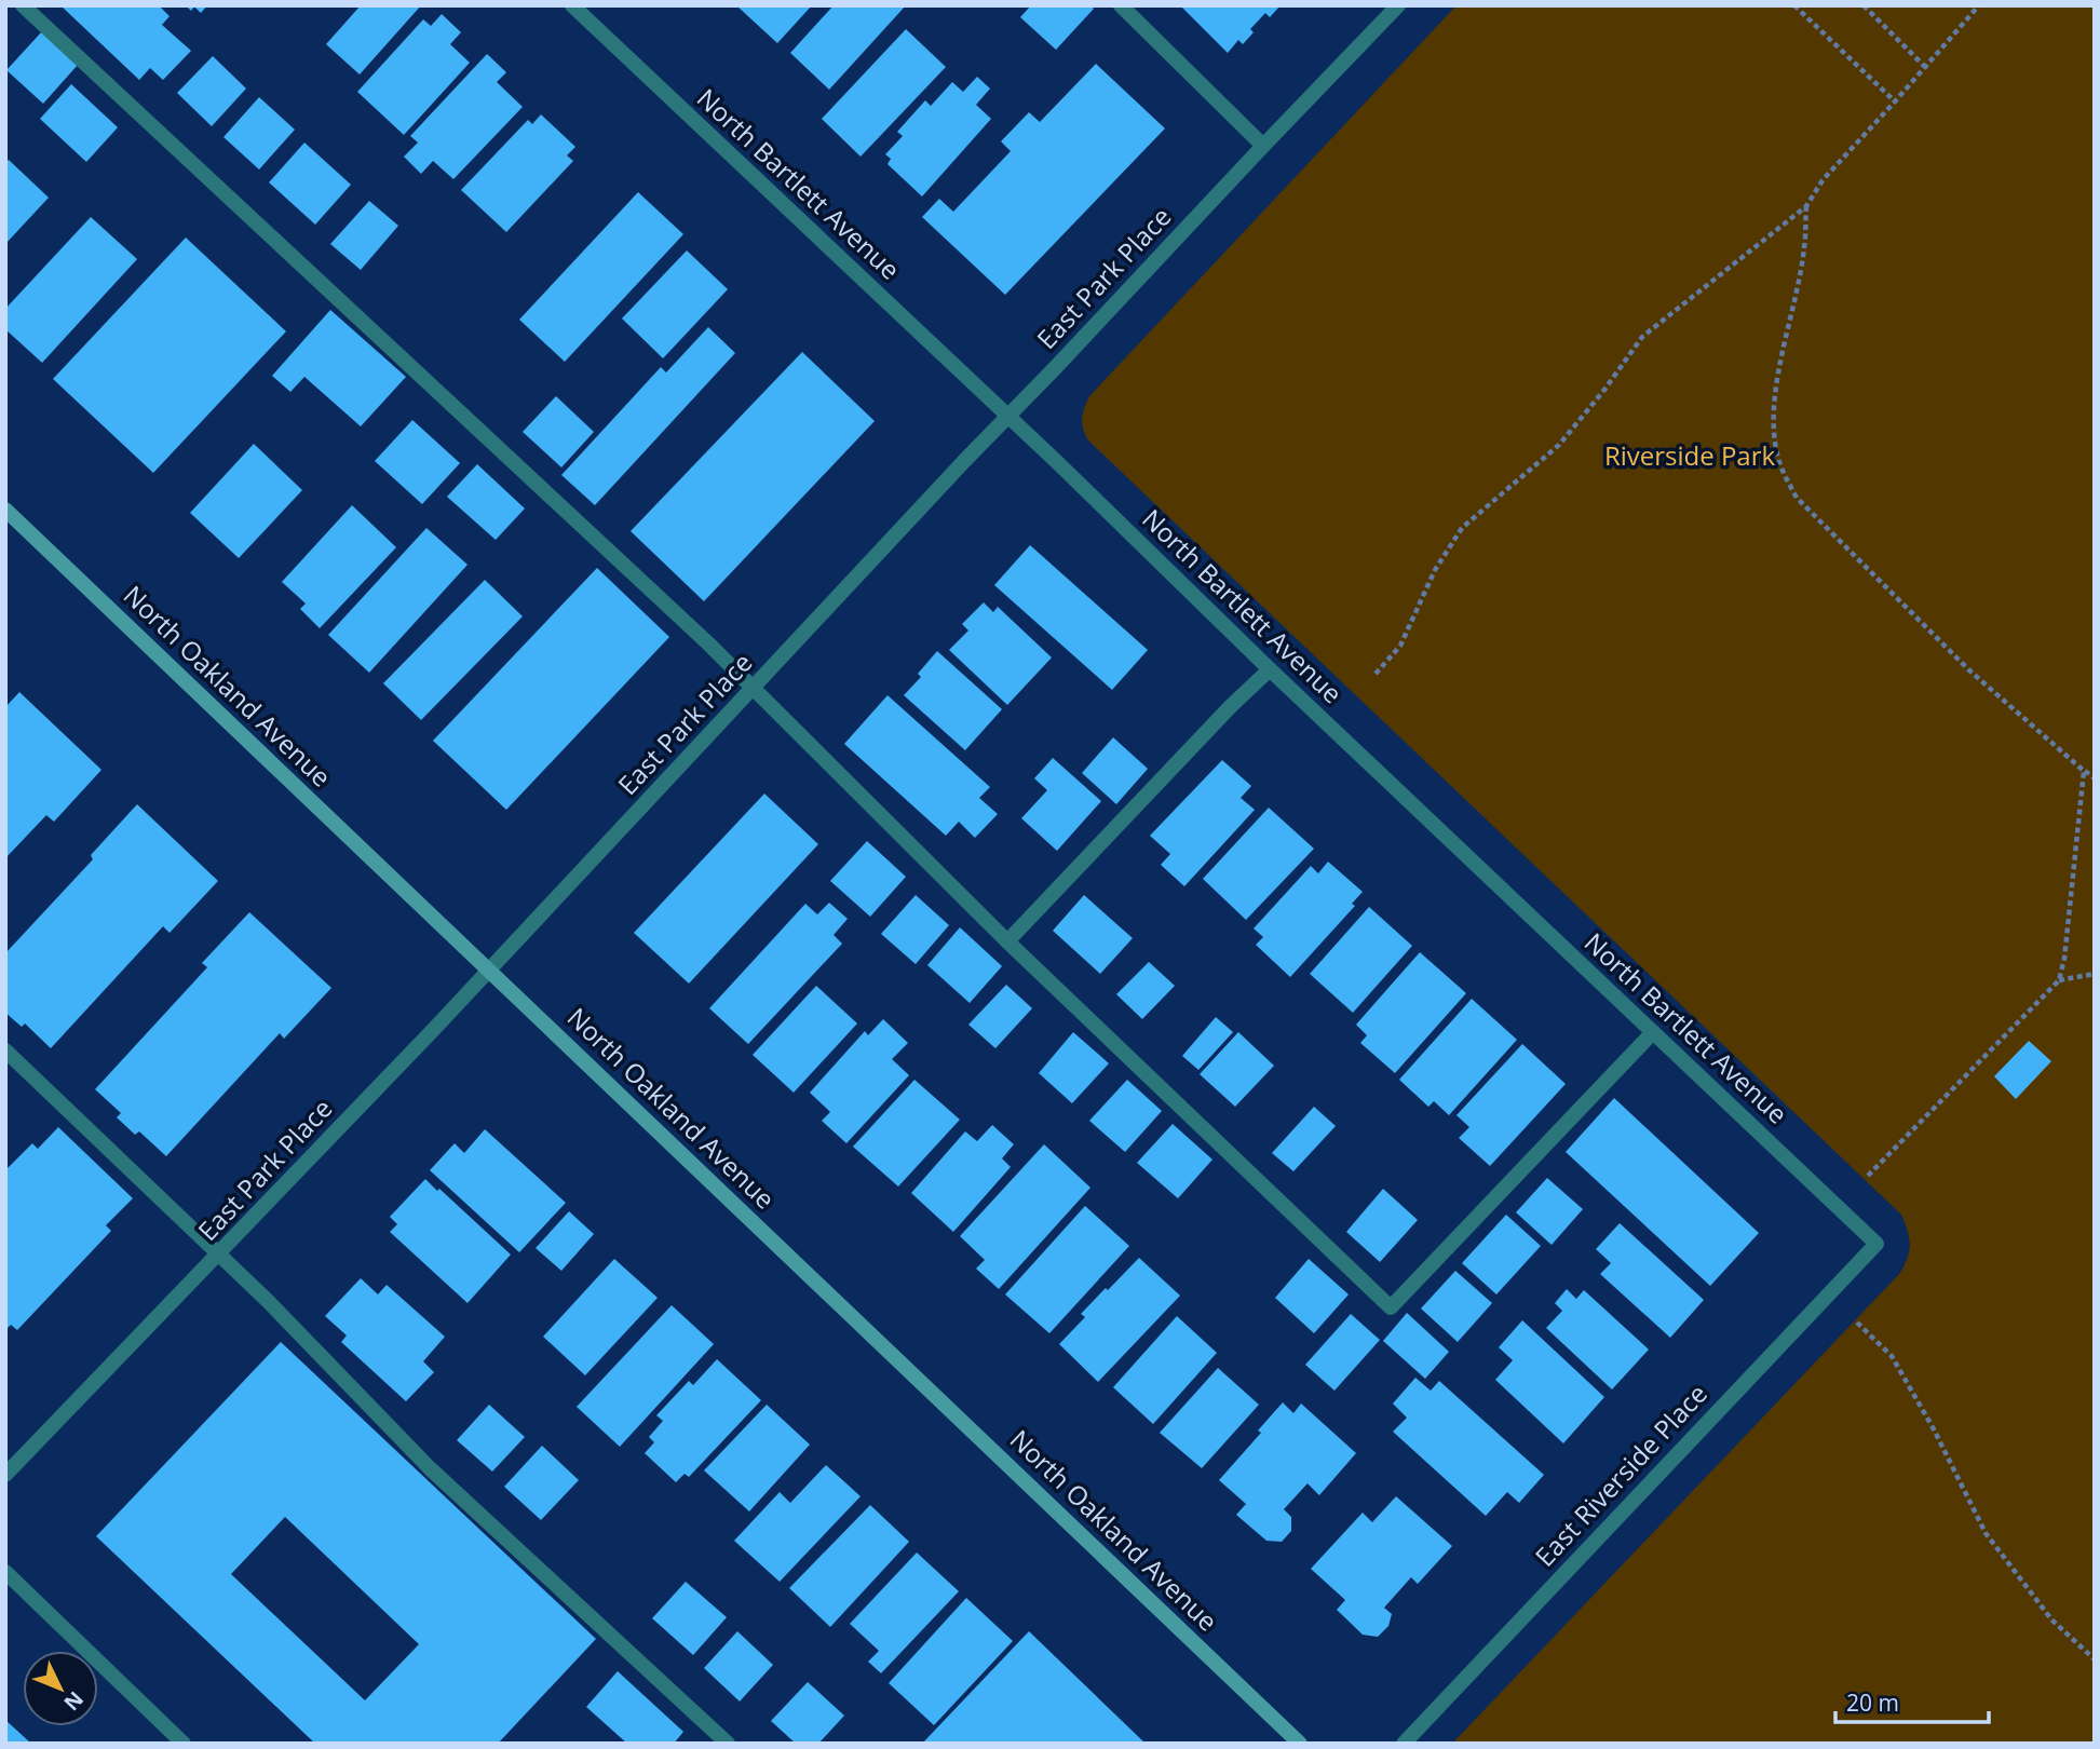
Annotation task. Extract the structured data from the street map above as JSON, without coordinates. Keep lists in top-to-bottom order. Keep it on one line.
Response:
{"streets":{"main road":["North Oakland Avenue"],"street":["North Bartlett Avenue","East Park Place","East Riverside Place"]},"crossings":[["North Bartlett Avenue","East Park Place"],["North Bartlett Avenue","East Riverside Place"],["East Park Place","North Oakland Avenue"]],"parks":["Riverside Park"],"scale_bar":"20 m","north":"bottom right"}
